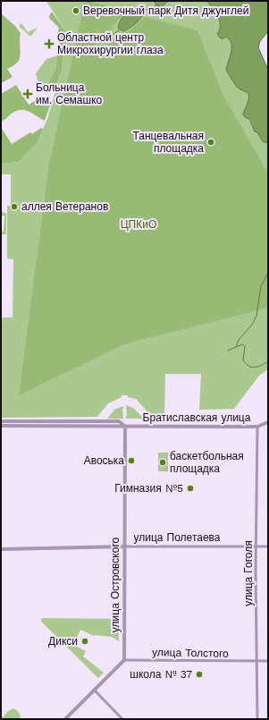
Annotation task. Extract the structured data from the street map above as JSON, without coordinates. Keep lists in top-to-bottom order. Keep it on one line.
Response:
{"streets":{"street":["Братиславская улица","улица Полетаева","улица Гоголя","улица Островского","улица Толстого"]},"crossings":[["Братиславская улица","улица Гоголя"],["Братиславская улица","улица Островского"],["улица Полетаева","улица Гоголя"],["улица Полетаева","улица Островского"],["улица Гоголя","улица Толстого"],["улица Островского","улица Толстого"]],"parks":["ЦПКиО"],"places":{"other":["Веревочный парк Дитя джунглей","Танцевальная площадка","аллея Ветеранов","Авоська","баскетбольная площадка","Гимназия №5","Дикси","школа № 37"],"health":["Областной центр Микрохирургии глаза","Больница им. Семашко"]}}
